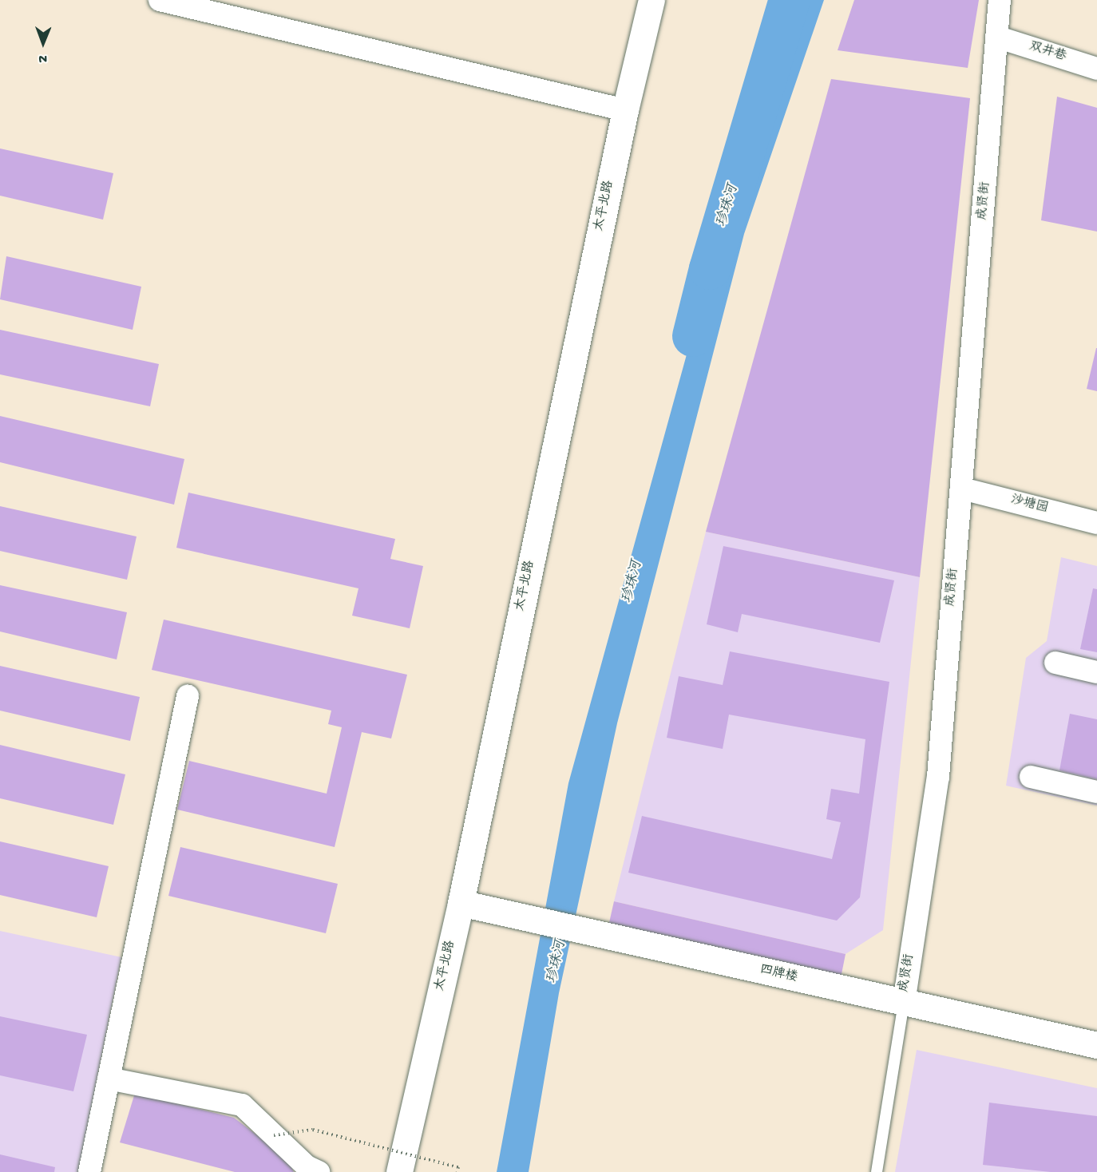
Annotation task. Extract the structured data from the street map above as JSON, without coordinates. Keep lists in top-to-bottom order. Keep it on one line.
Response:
{"streets":{"main road":["太平北路","四牌楼"],"street":["双井巷","成贤街","沙塘园"]},"crossings":[["双井巷","成贤街"],["成贤街","沙塘园"],["成贤街","四牌楼"],["太平北路","四牌楼"]],"water":["珍珠河"],"north":"bottom"}
